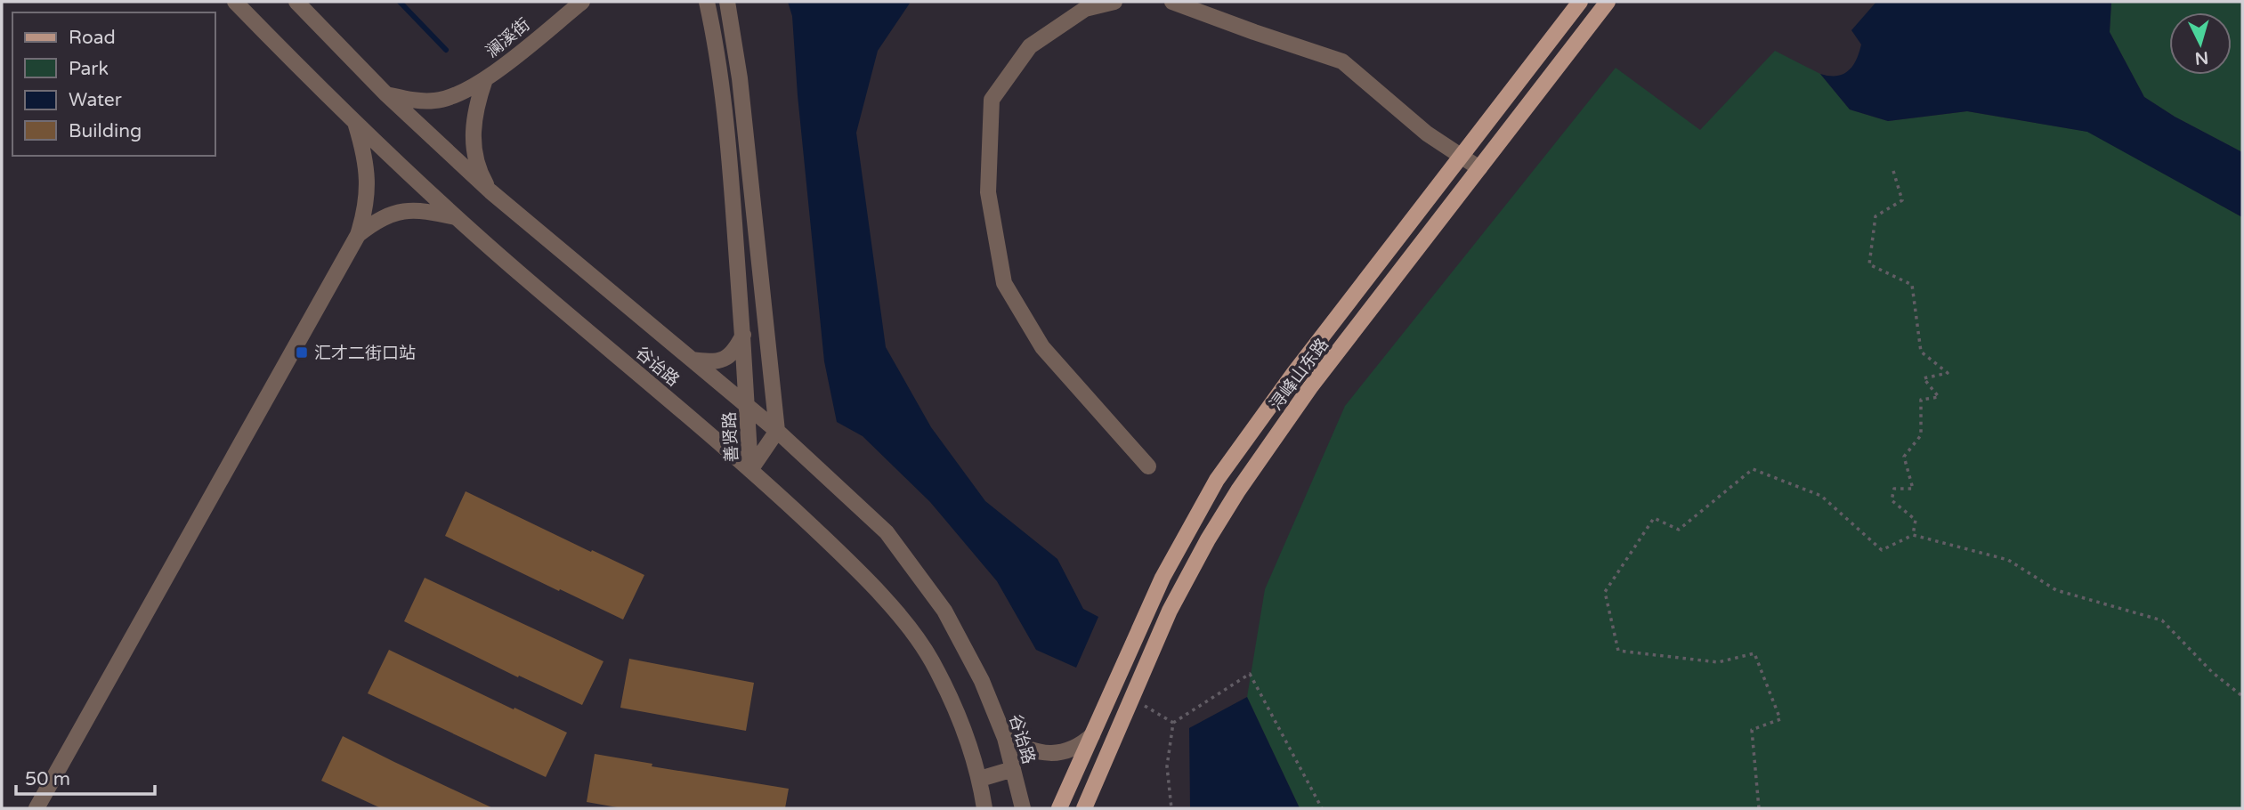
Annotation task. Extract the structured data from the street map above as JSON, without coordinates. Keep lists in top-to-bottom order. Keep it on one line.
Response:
{"streets":{"main road":["浔峰山东路"],"street":["澜溪街","谷诒路","善贤路"]},"crossings":[["澜溪街","谷诒路"],["谷诒路","善贤路"]],"places":{"transit":["汇才二街口站"]},"legend":["Road","Park","Water","Building"],"scale_bar":"50 m","north":"bottom"}
